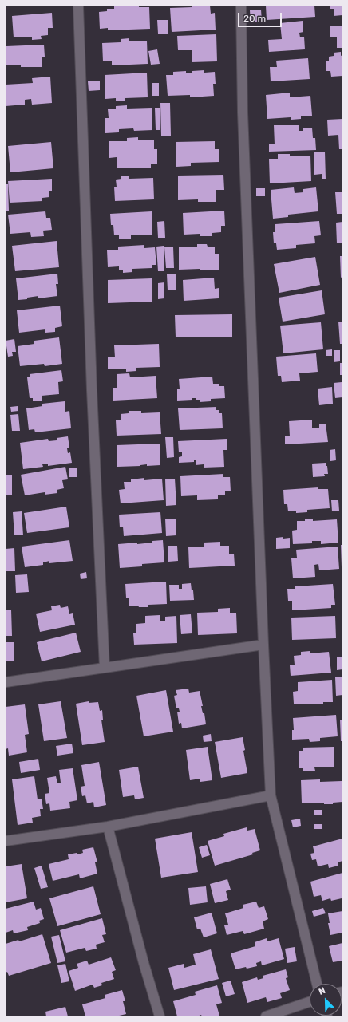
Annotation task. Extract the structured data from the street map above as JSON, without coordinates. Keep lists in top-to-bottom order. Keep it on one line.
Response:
{"scale_bar":"20 m","north":"top left"}
